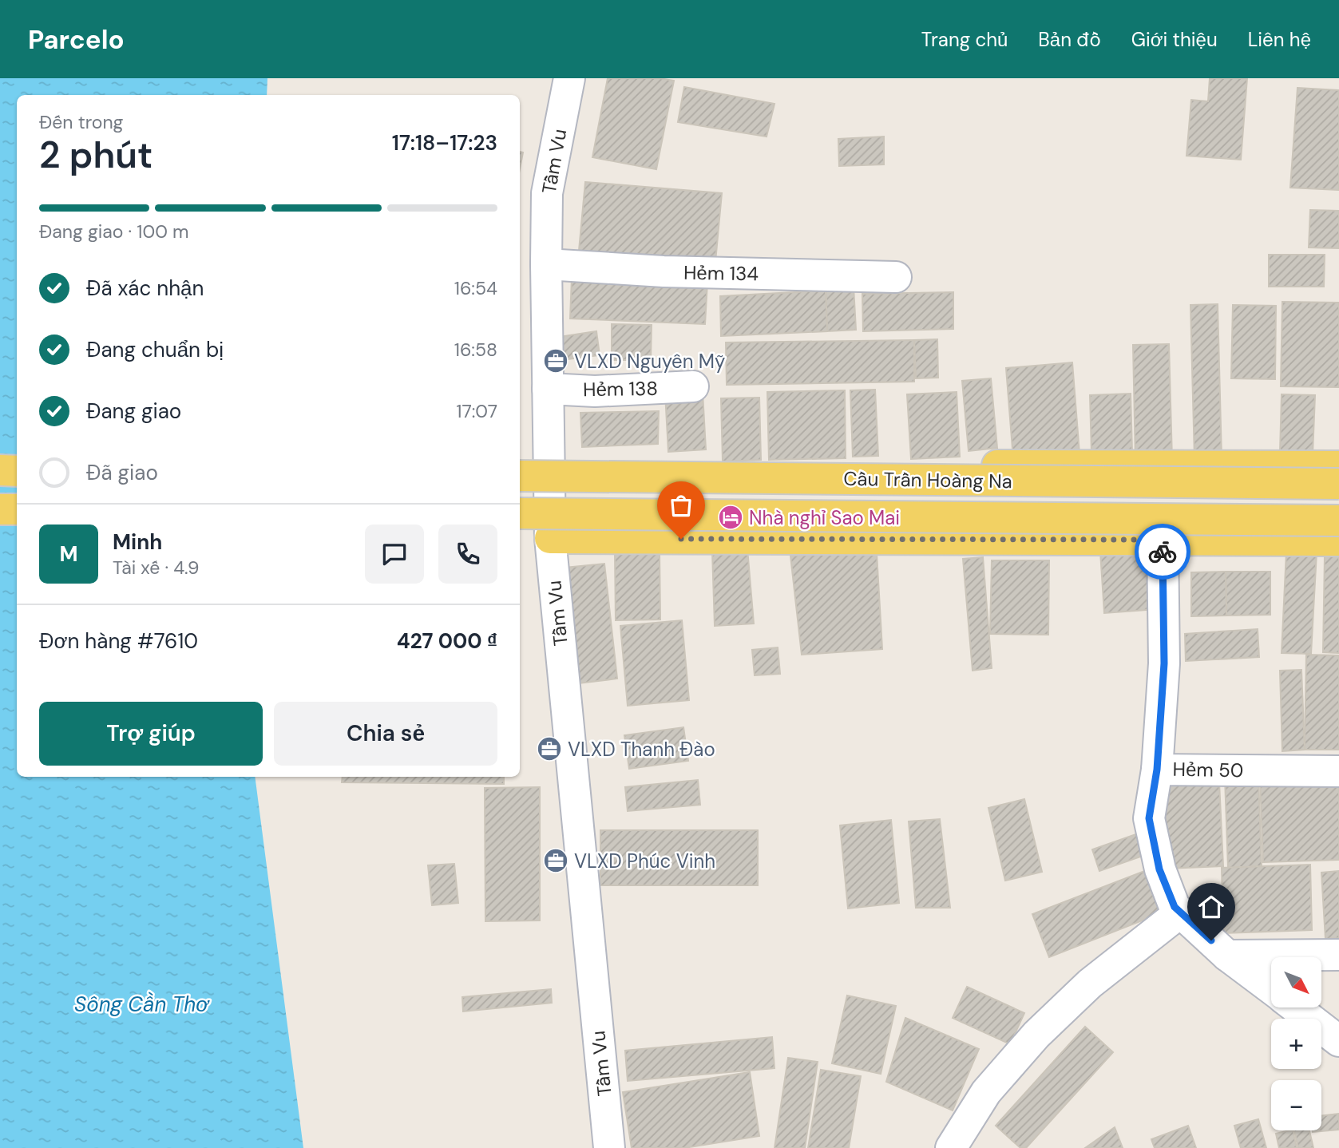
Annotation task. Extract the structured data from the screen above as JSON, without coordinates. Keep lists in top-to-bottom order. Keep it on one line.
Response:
{"streets":{"main road":["Cầu Trần Hoàng Na"],"street":["Tầm Vu","Hẻm 134","Hẻm 138","Hẻm 50"]},"crossings":[["Tầm Vu","Hẻm 134"],["Tầm Vu","Hẻm 138"]],"water":["Sông Cần Thơ"],"places":{"office":["VLXD Nguyên Mỹ","VLXD Thanh Đào","VLXD Phúc Vinh"],"hotel":["Nhà nghỉ Sao Mai"]},"north":"bottom right","page":{"header":"Parcelo","nav":["Trang chủ","Bản đồ","Giới thiệu","Liên hệ"],"heading":["2 phút","Đến trong","17:18–17:23"],"panel":["Minh","Tài xế · 4.9","Đơn hàng #7610","427 000 ₫"],"bar":"Đang giao · 100 m","list":[["Đã xác nhận","16:54"],["Đang chuẩn bị","16:58"],["Đang giao","17:07"],"Đã giao"],"round":"M","buttons":["Trợ giúp","Chia sẻ"],"map_buttons":["+","−"]}}
